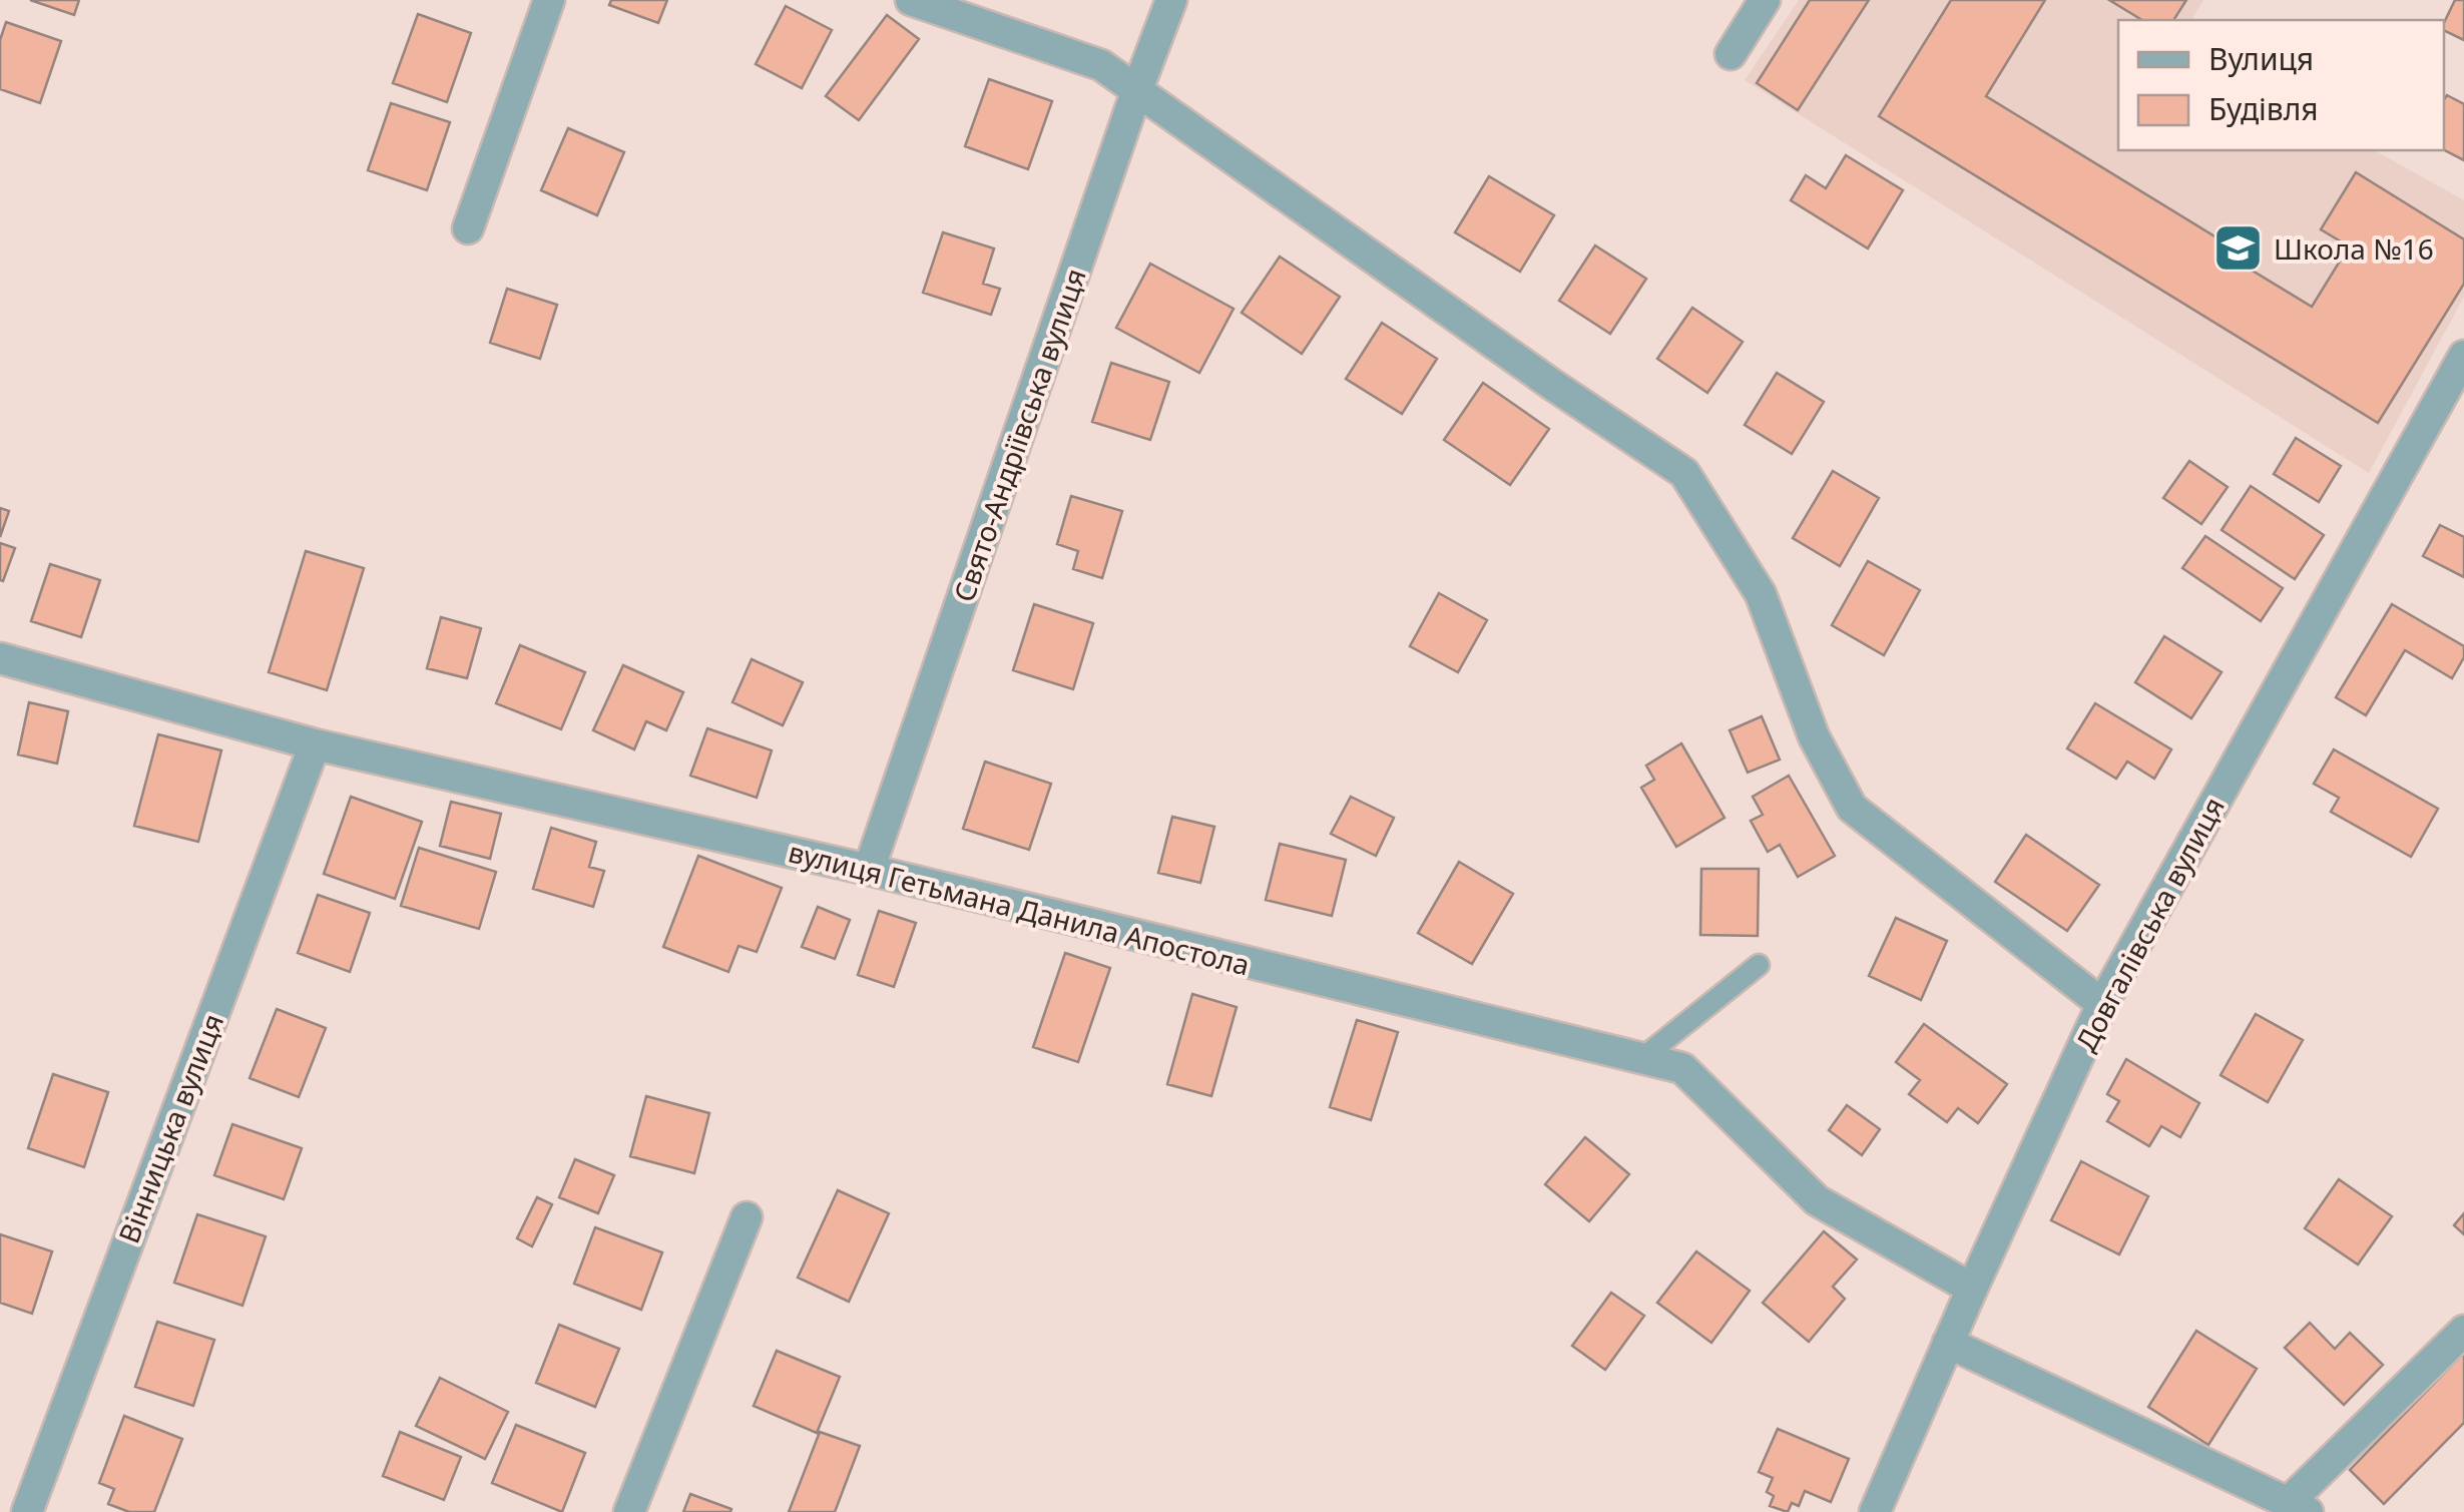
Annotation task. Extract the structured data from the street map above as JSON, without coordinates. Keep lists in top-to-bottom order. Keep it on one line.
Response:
{"streets":{"street":["Свято-Андріївська вулиця","вулиця Гетьмана Данила Апостола","Довгалівська вулиця","Вінницька вулиця"]},"crossings":[["Свято-Андріївська вулиця","вулиця Гетьмана Данила Апостола"],["вулиця Гетьмана Данила Апостола","Довгалівська вулиця"],["вулиця Гетьмана Данила Апостола","Вінницька вулиця"]],"places":{"school or university":["Школа №16"]},"legend":["Вулиця","Будівля"]}
